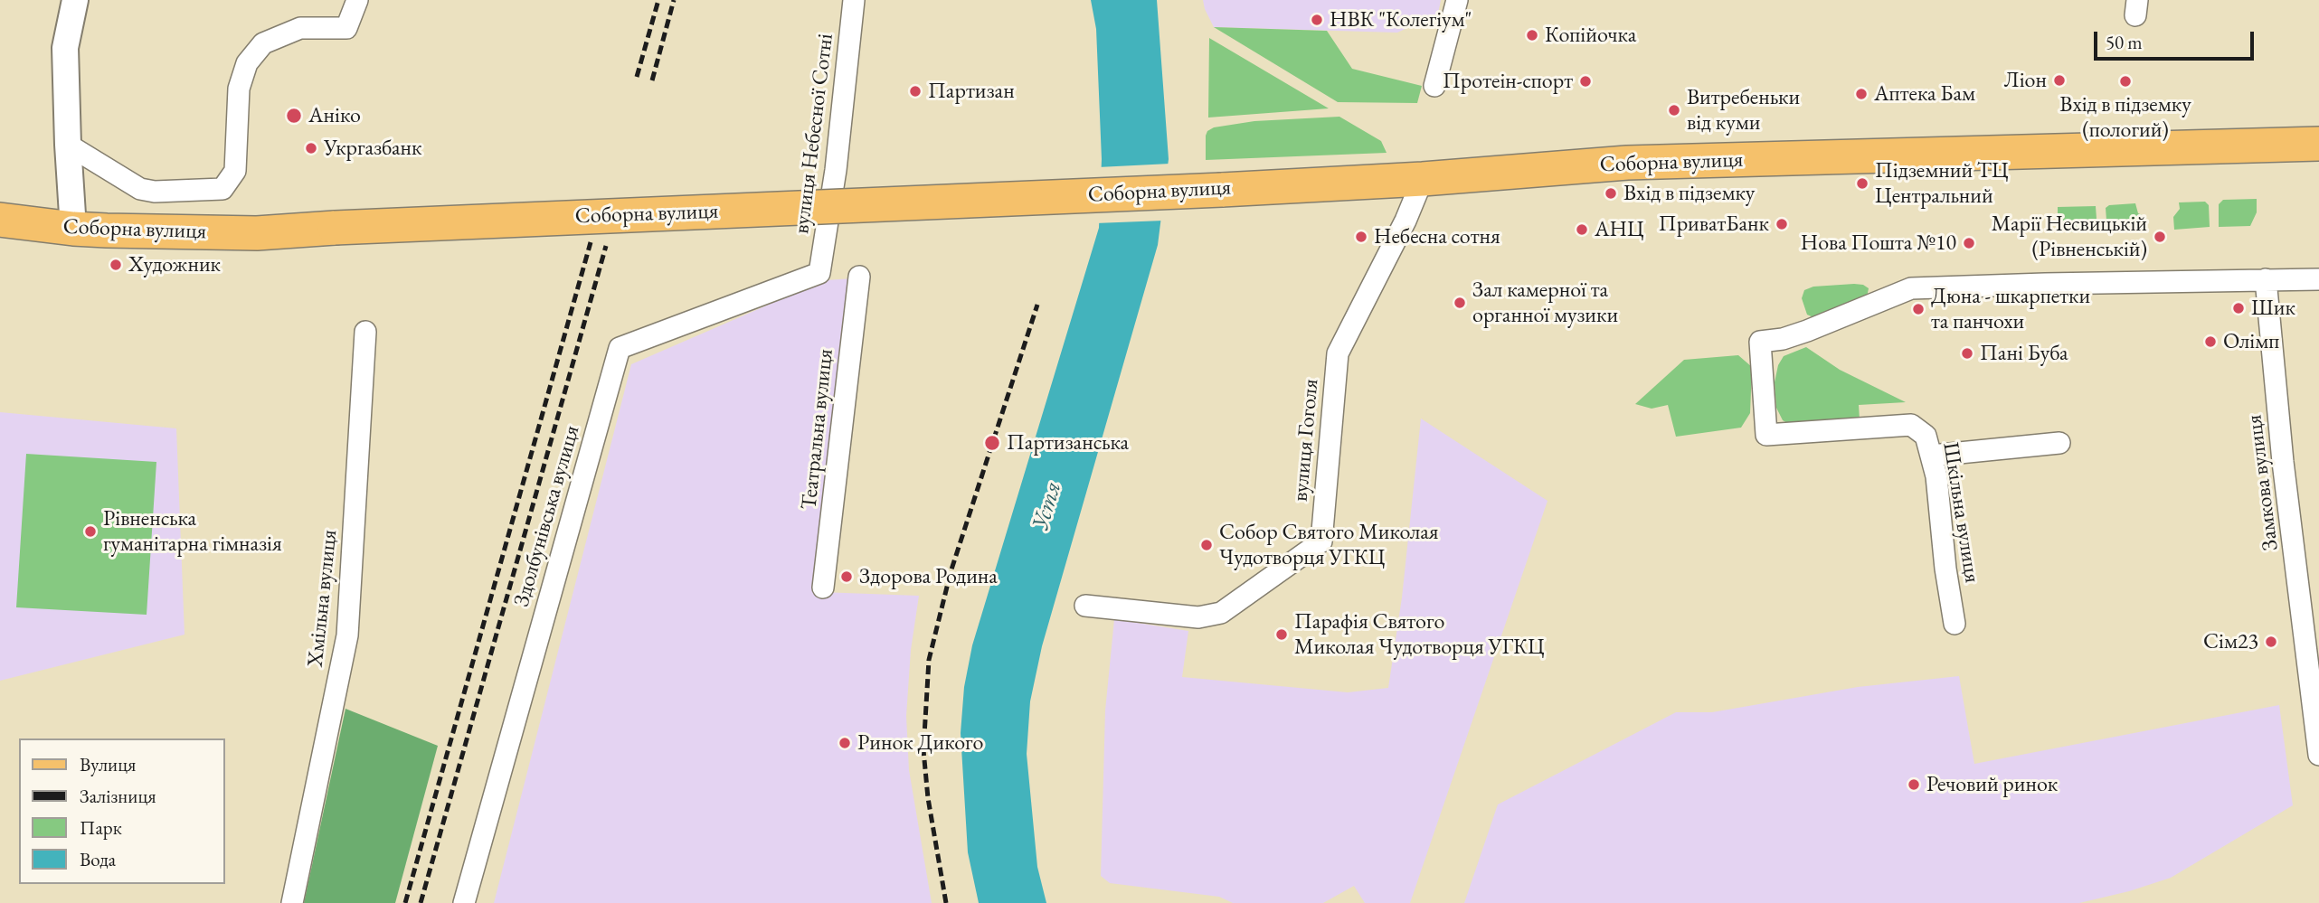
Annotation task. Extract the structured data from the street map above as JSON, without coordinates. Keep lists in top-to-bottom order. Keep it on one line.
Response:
{"streets":{"main road":["Соборна вулиця"],"street":["вулиця Небесної Сотні","Театральна вулиця","вулиця Гоголя","Замкова вулиця","Шкільна вулиця","Здолбунівська вулиця","Хмільна вулиця"]},"crossings":[["вулиця Небесної Сотні","Здолбунівська вулиця"],["Соборна вулиця","вулиця Гоголя"],["Замкова вулиця","Шкільна вулиця"]],"water":["Устя"],"places":["НВК \"Колегіум\"","Копійочка","Ліон","Протеін-спорт","Вхід в підземку (пологий)","Партизан","Аптека Бам","Витребеньки від куми","Аніко","Укргазбанк","Підземний ТЦ Центральний","Вхід в підземку","ПриватБанк","АНЦ","Небесна сотня","Марії Несвицькій (Рівненській)","Нова Пошта №10","Художник","Зал камерної та органної музики","Шик","Дюна - шкарпетки та панчохи","Олімп","Пані Буба","Партизанська","Рівненська гуманітарна гімназія","Собор Святого Миколая Чудотворця УГКЦ","Здорова Родина","Парафія Святого Миколая Чудотворця УГКЦ","Сім23","Ринок Дикого","Речовий ринок"],"legend":["Вулиця","Залізниця","Парк","Вода"],"scale_bar":"50 m"}
